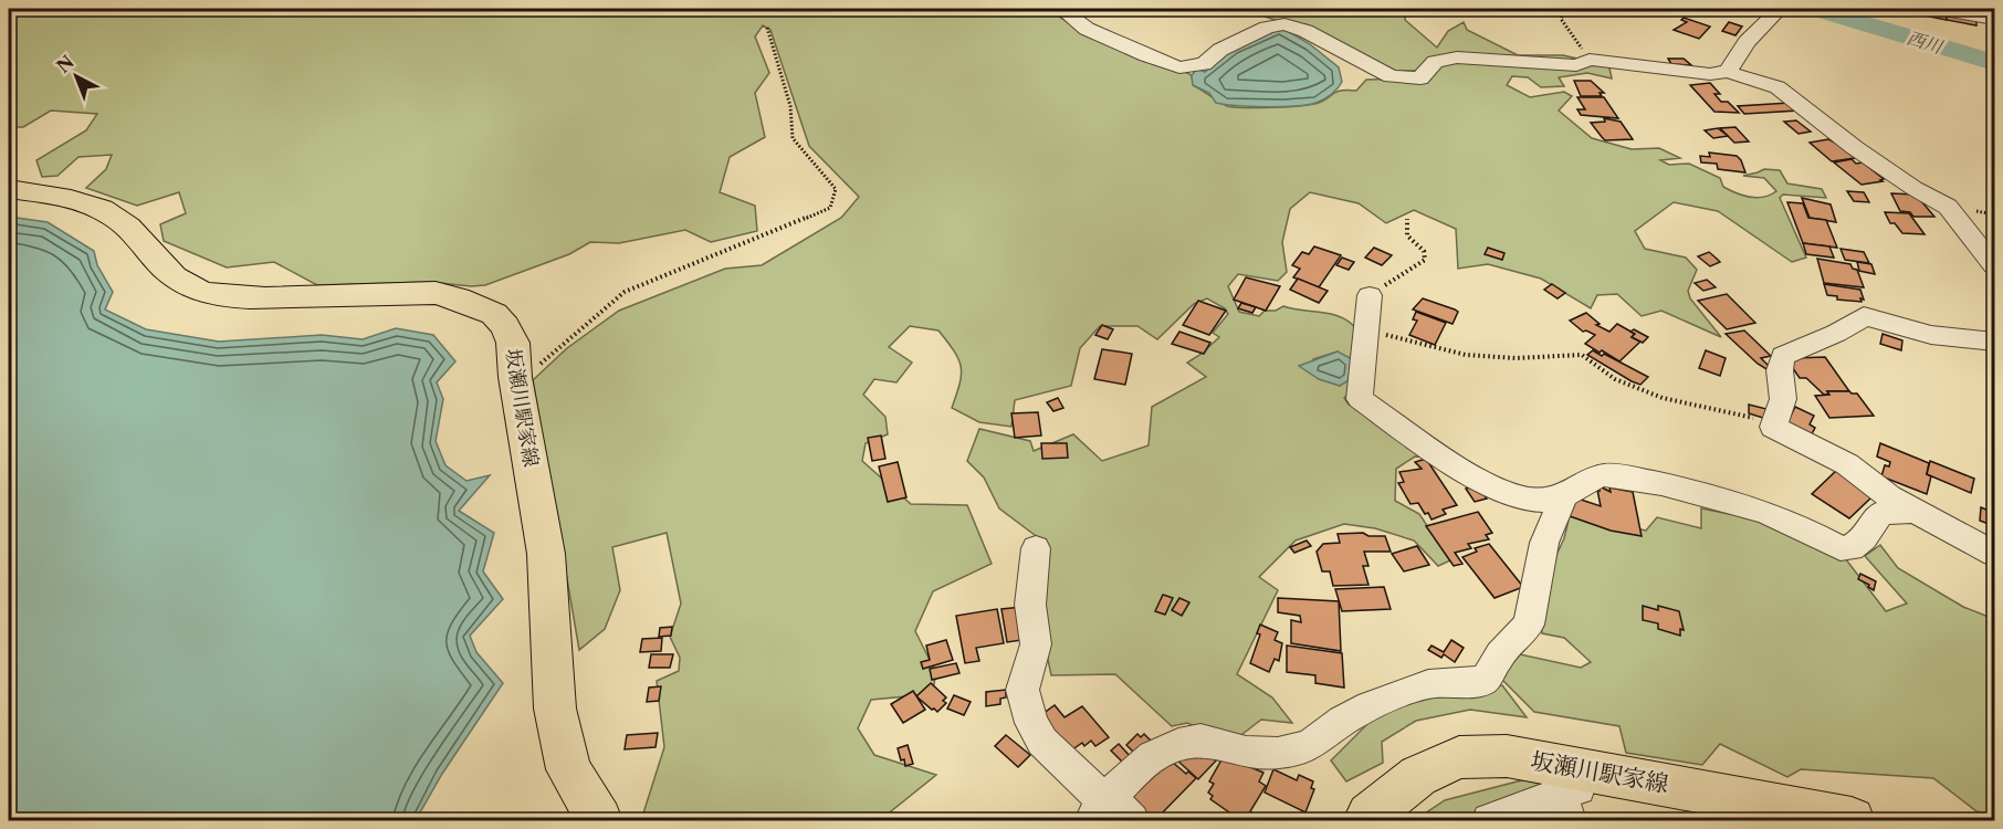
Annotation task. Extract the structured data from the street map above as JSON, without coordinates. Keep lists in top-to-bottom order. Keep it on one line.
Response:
{"streets":{"main road":["坂瀬川駅家線"]},"water":["西川"],"north":"top left"}
